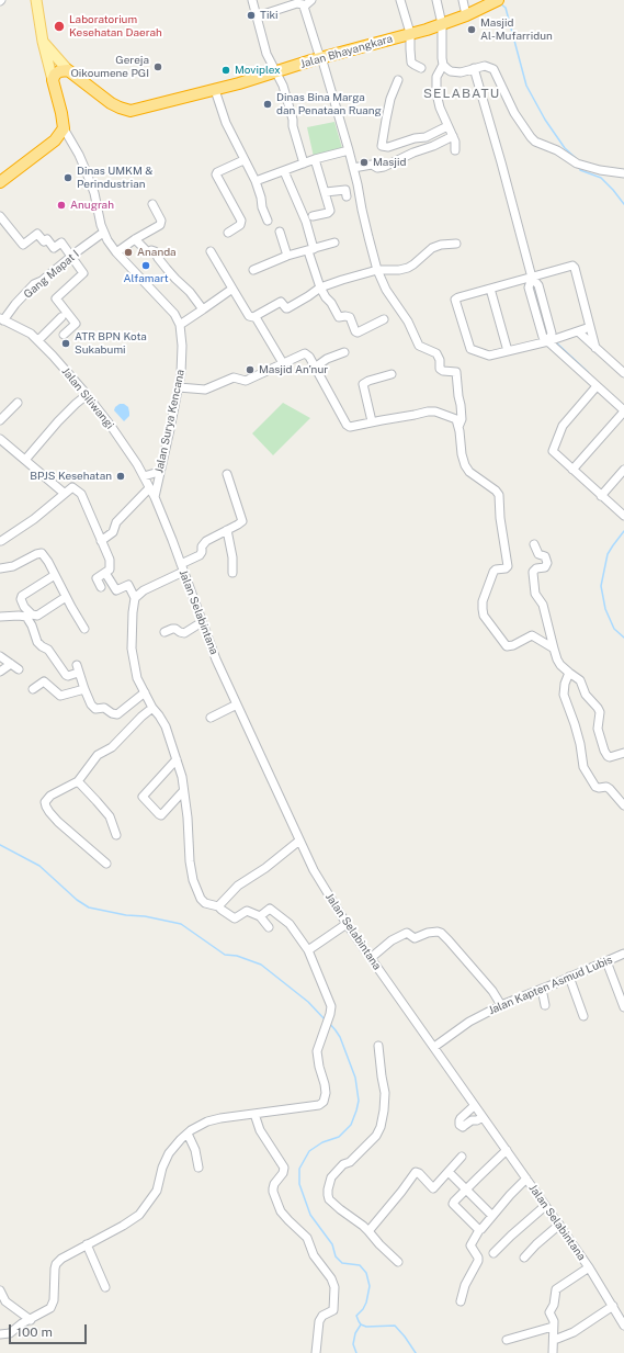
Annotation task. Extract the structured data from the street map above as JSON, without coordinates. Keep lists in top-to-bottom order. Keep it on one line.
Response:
{"streets":{"highway":["Jalan Bhayangkara"],"street":["Gang Mapat I","Jalan Siliwangi","Jalan Surya Kencana","Jalan Selabintana","Jalan Kapten Asmud Lubis"]},"crossings":[["Gang Mapat I","Jalan Siliwangi"],["Jalan Siliwangi","Jalan Surya Kencana"],["Jalan Siliwangi","Jalan Selabintana"],["Jalan Surya Kencana","Jalan Selabintana"],["Jalan Selabintana","Jalan Kapten Asmud Lubis"]],"districts":["SELABATU"],"places":["Tiki","Laboratorium Kesehatan Daerah","Masjid Al-Mufarridun","Gereja Oikoumene PGI","Moviplex","Dinas Bina Marga dan Penataan Ruang","Masjid","Dinas UMKM & Perindustrian","Anugrah","Ananda","Alfamart","ATR BPN Kota Sukabumi","Masjid An’nur","BPJS Kesehatan"],"scale_bar":"100 m"}
